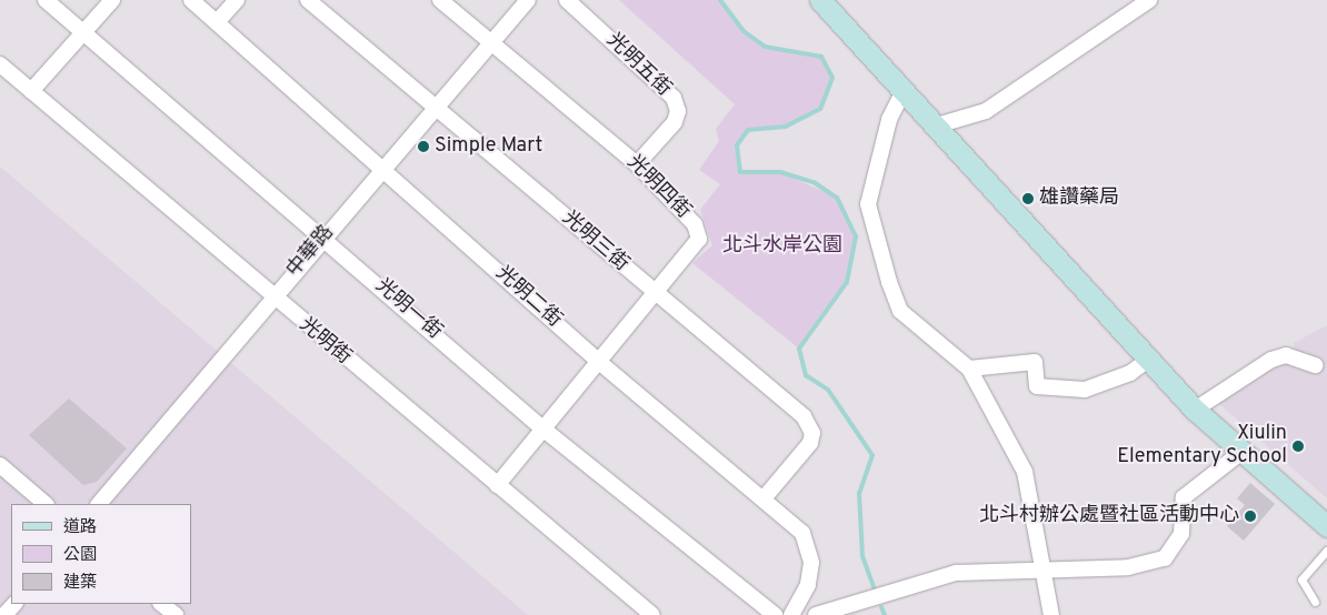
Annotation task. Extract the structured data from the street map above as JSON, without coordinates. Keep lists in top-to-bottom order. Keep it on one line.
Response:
{"streets":{"street":["光明五街","光明四街","光明三街","中華路","光明二街","光明一街","光明街"]},"crossings":[["光明五街","光明四街"],["光明四街","光明三街"],["光明四街","中華路"],["光明四街","光明二街"],["光明四街","光明一街"],["光明四街","光明街"],["光明三街","中華路"],["光明三街","光明二街"],["中華路","光明二街"],["中華路","光明一街"],["中華路","光明街"]],"parks":["北斗水岸公園"],"places":["Simple Mart","雄讚藥局","Xiulin Elementary School","北斗村辦公處暨社區活動中心"],"legend":["道路","公園","建築"]}
